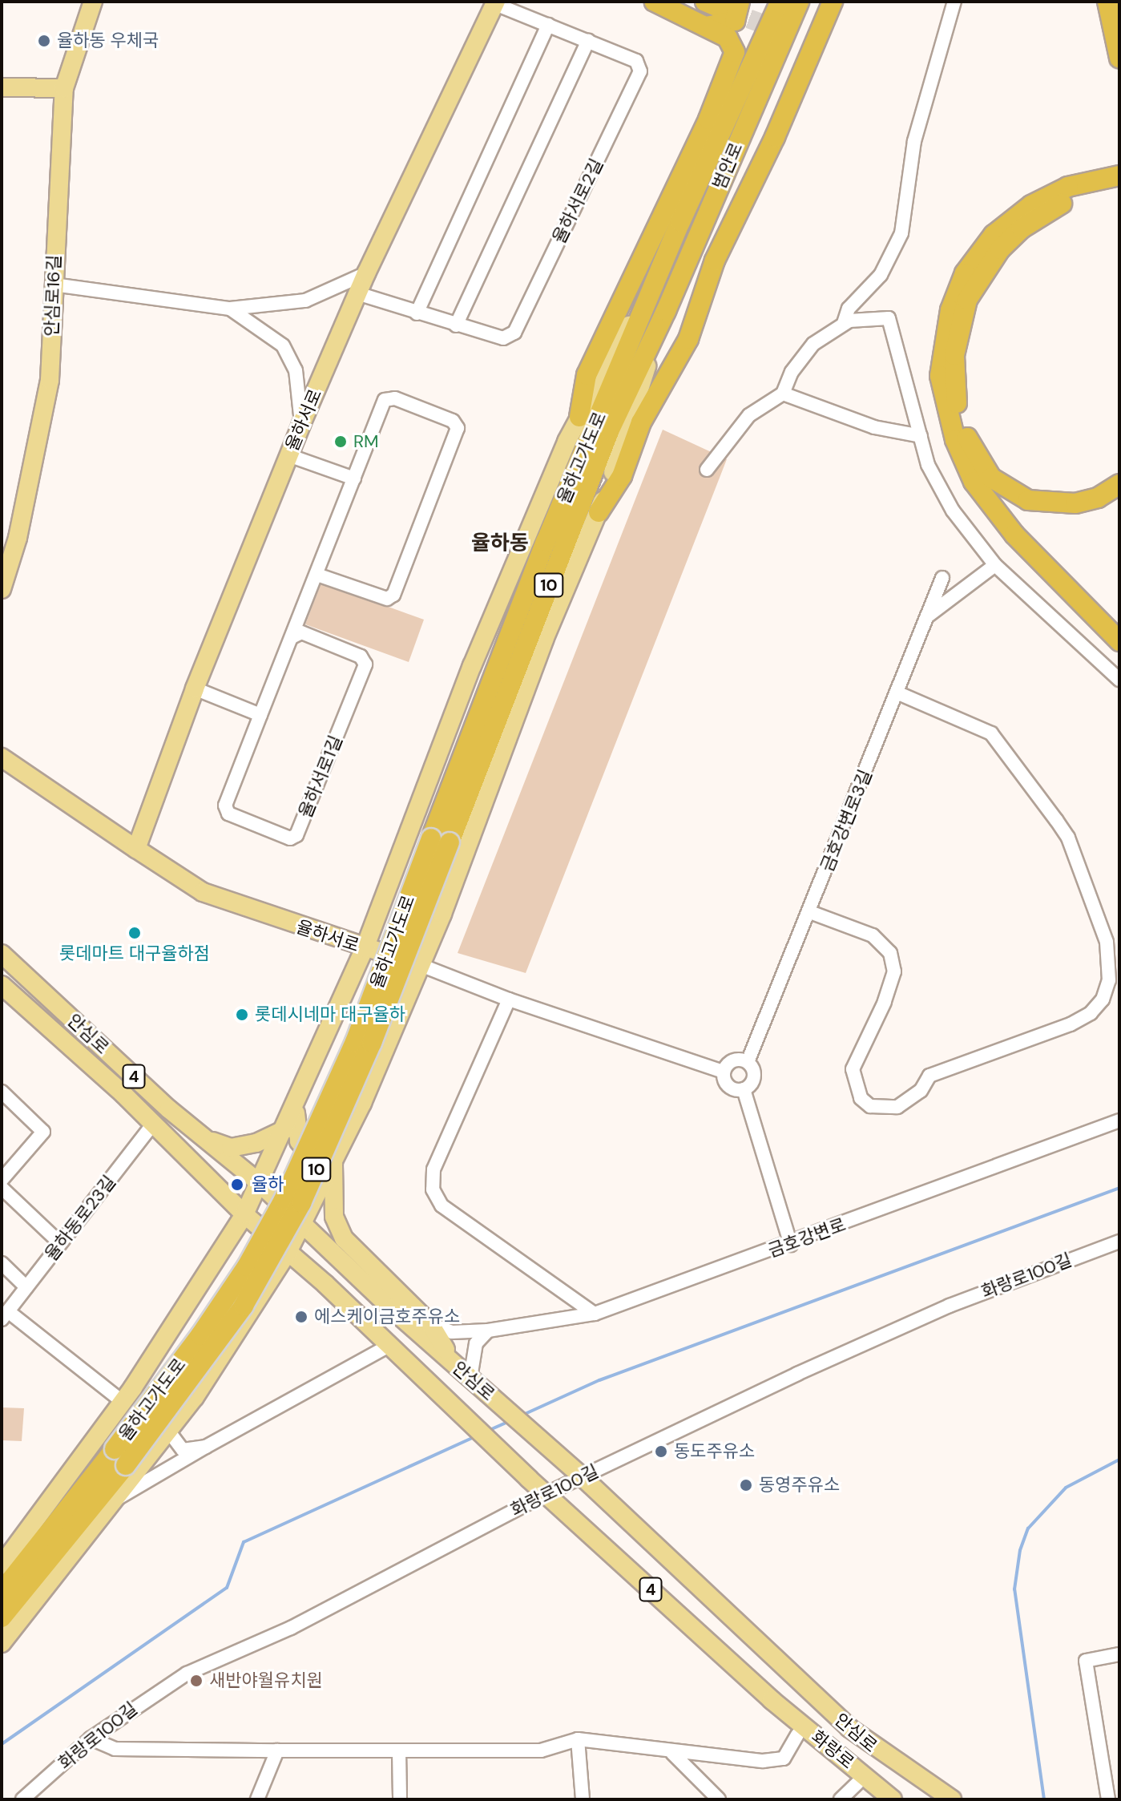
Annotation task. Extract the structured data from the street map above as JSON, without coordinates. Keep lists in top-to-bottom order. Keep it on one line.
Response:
{"streets":{"highway":["범안로","율하고가도로","10"],"main road":["안심로16길","율하서로","안심로","4","화랑로"],"street":["율하서로2길","율하서로1길","금호강변로3길","율하동로23길","금호강변로","화랑로100길"]},"crossings":[["범안로","율하고가도로"],["율하서로2길","율하서로"],["안심로","율하동로23길"],["안심로","화랑로100길"],["안심로","화랑로"]],"districts":["율하동"],"places":["율하동 우체국","RM","롯데마트 대구율하점","롯데시네마 대구율하","율하","에스케이금호주유소","동도주유소","동영주유소","새반야월유치원"]}
